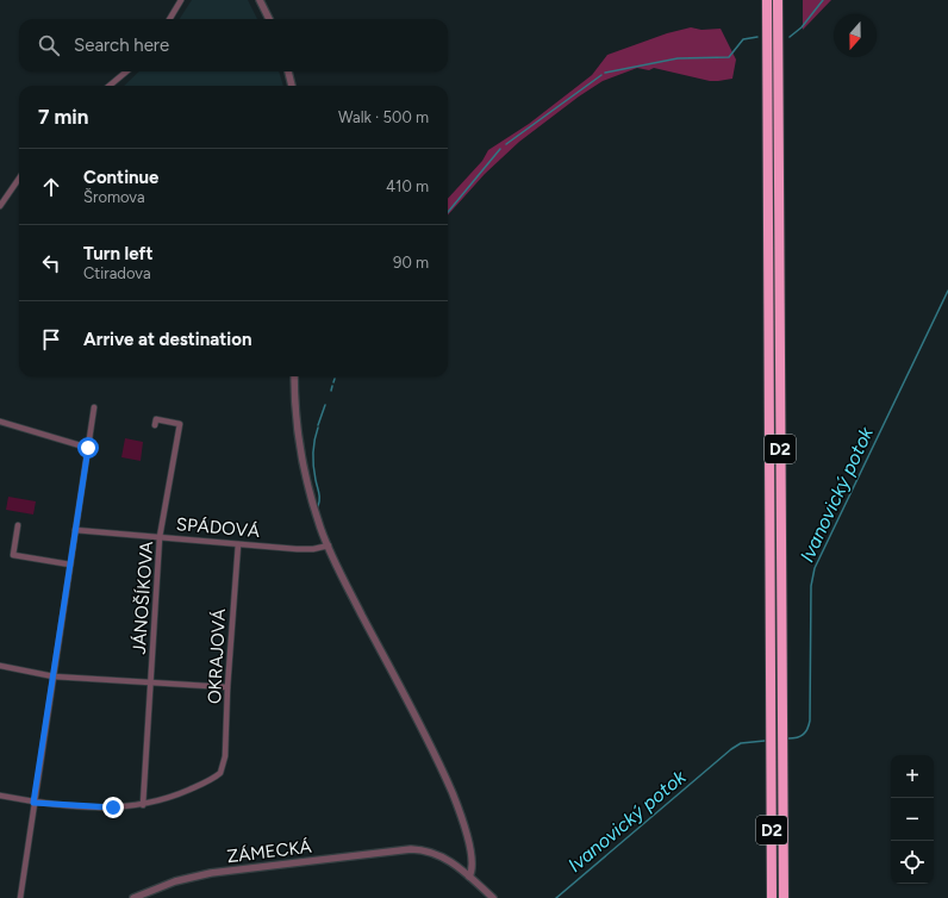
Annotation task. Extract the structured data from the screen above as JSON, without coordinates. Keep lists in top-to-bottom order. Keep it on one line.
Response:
{"streets":{"highway":["D2"],"street":["SPÁDOVÁ","JÁNOŠÍKOVA","OKRAJOVÁ","ZÁMECKÁ"]},"crossings":[["SPÁDOVÁ","JÁNOŠÍKOVA"],["SPÁDOVÁ","OKRAJOVÁ"],["JÁNOŠÍKOVA","OKRAJOVÁ"]],"water":["Ivanovický potok"],"north":"bottom","page":{"search":"Search here","heading":["7 min","Walk · 500 m"],"list":[["Continue","Šromova","410 m"],["Turn left","Ctiradova","90 m"],"Arrive at destination"],"map_buttons":["+","−"]}}
